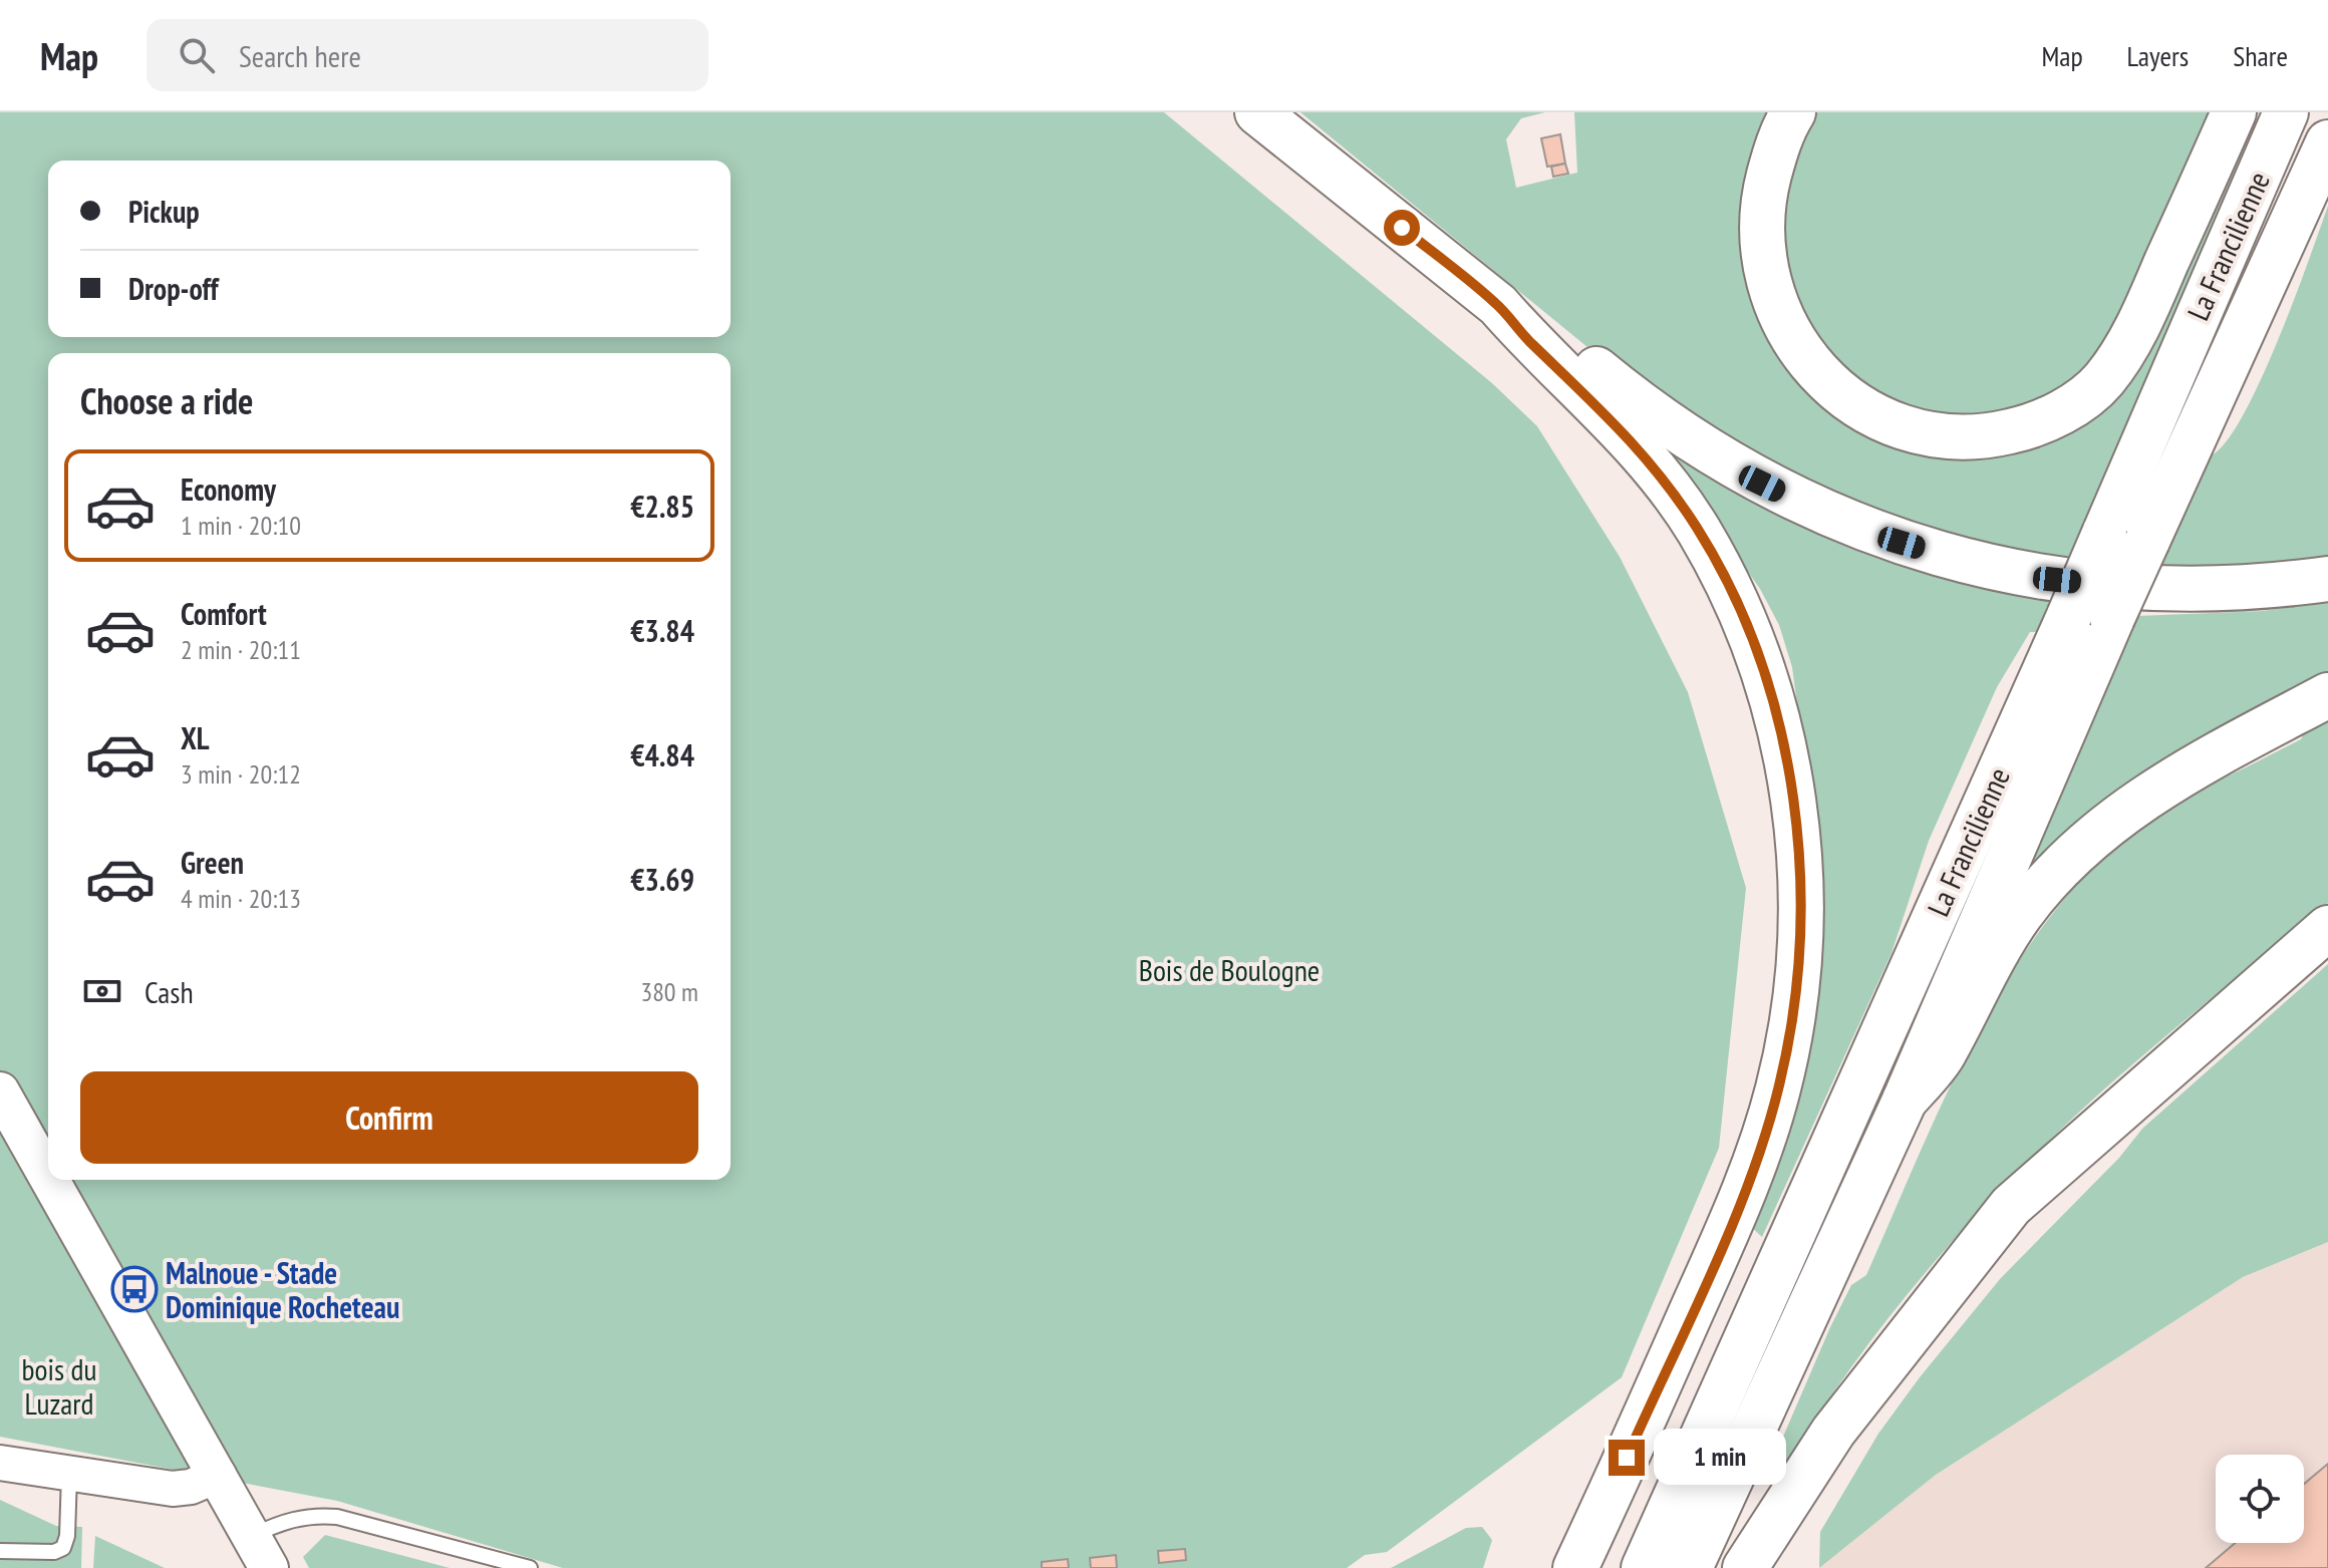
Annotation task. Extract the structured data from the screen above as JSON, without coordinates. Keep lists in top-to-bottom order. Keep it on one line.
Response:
{"streets":{"highway":["La Francilienne"]},"parks":["Bois de Boulogne","bois du Luzard"],"places":{"bus stop":["Malnoue - Stade Dominique Rocheteau"]},"page":{"header":"Map","search":"Search here","nav":["Map","Layers","Share"],"banner":["Pickup","Drop-off"],"heading":"Choose a ride","list":[{"name":"Economy","note":"1 min · 20:10","value":"€2.85"},{"name":"Comfort","note":"2 min · 20:11","value":"€3.84"},{"name":"XL","note":"3 min · 20:12","value":"€4.84"},{"name":"Green","note":"4 min · 20:13","value":"€3.69"}],"pay":["Cash","380 m"],"buttons":"Confirm","bubble":"1 min"}}
